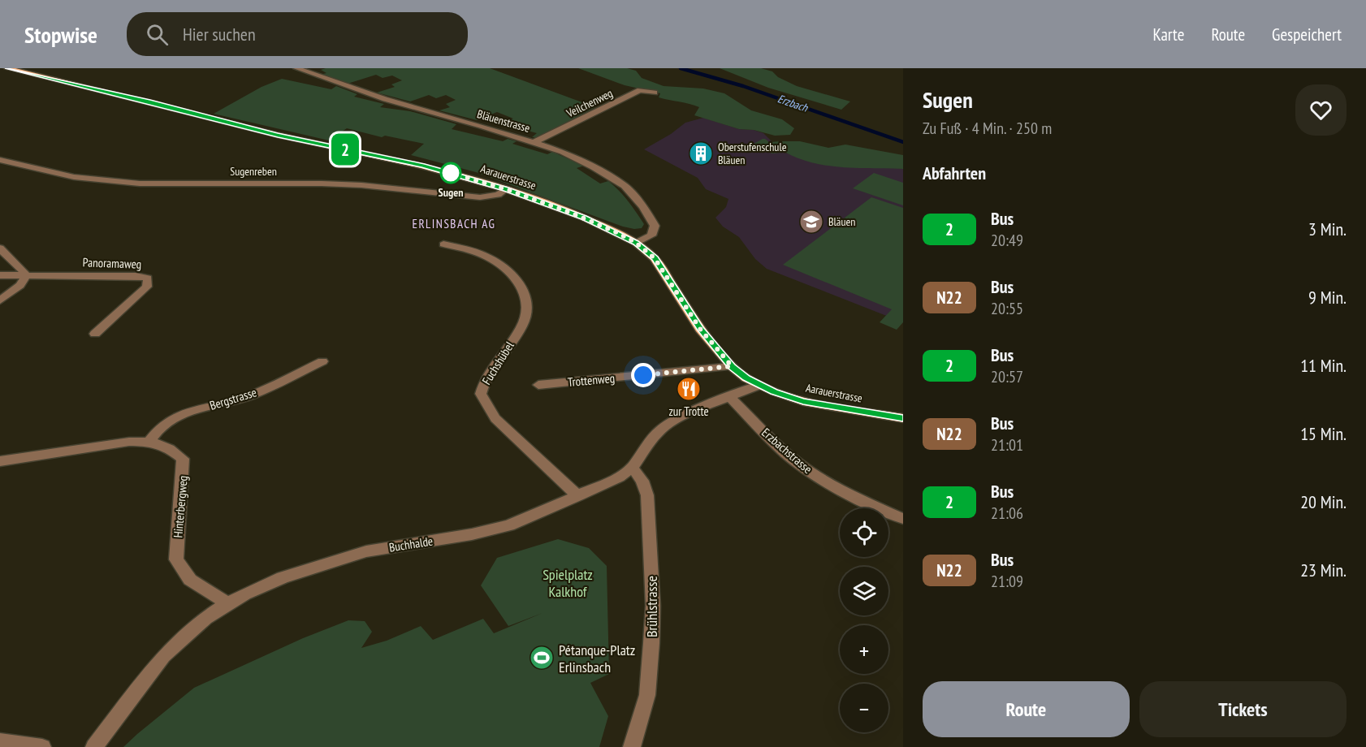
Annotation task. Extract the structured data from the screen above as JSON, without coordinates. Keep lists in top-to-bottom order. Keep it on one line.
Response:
{"streets":{"main road":["Aarauerstrasse"],"street":["Veilchenweg","Bläuenstrasse","Sugenreben","Panoramaweg","Fuchshübel","Trottenweg","Bergstrasse","Erzbachstrasse","Hinterbergweg","Buchhalde","Brühlstrasse"]},"crossings":[["Veilchenweg","Bläuenstrasse"],["Bläuenstrasse","Aarauerstrasse"],["Sugenreben","Aarauerstrasse"],["Aarauerstrasse","Trottenweg"],["Aarauerstrasse","Buchhalde"],["Fuchshübel","Buchhalde"],["Bergstrasse","Hinterbergweg"],["Erzbachstrasse","Buchhalde"],["Hinterbergweg","Buchhalde"],["Buchhalde","Brühlstrasse"]],"districts":["ERLINSBACH AG"],"water":["Erzbach"],"parks":["Spielplatz Kalkhof"],"places":{"building":["Oberstufenschule Bläuen"],"other":["Sugen"],"school or university":["Bläuen"],"restaurant":["zur Trotte"],"sports":["Pétanque-Platz Erlinsbach"]},"lines":["bus line 2"],"page":{"header":"Stopwise","search":"Hier suchen","nav":["Karte","Route","Gespeichert"],"on_map":"2","heading":[["Sugen","Zu Fuß · 4 Min. · 250 m"],"Abfahrten"],"list":[{"mark":"2","name":"Bus","note":"20:49","value":"3 Min."},{"mark":"N22","name":"Bus","note":"20:55","value":"9 Min."},{"mark":"2","name":"Bus","note":"20:57","value":"11 Min."},{"mark":"N22","name":"Bus","note":"21:01","value":"15 Min."},{"mark":"2","name":"Bus","note":"21:06","value":"20 Min."},{"mark":"N22","name":"Bus","note":"21:09","value":"23 Min."}],"map_buttons":["+","−"],"buttons":["Route","Tickets"]}}
